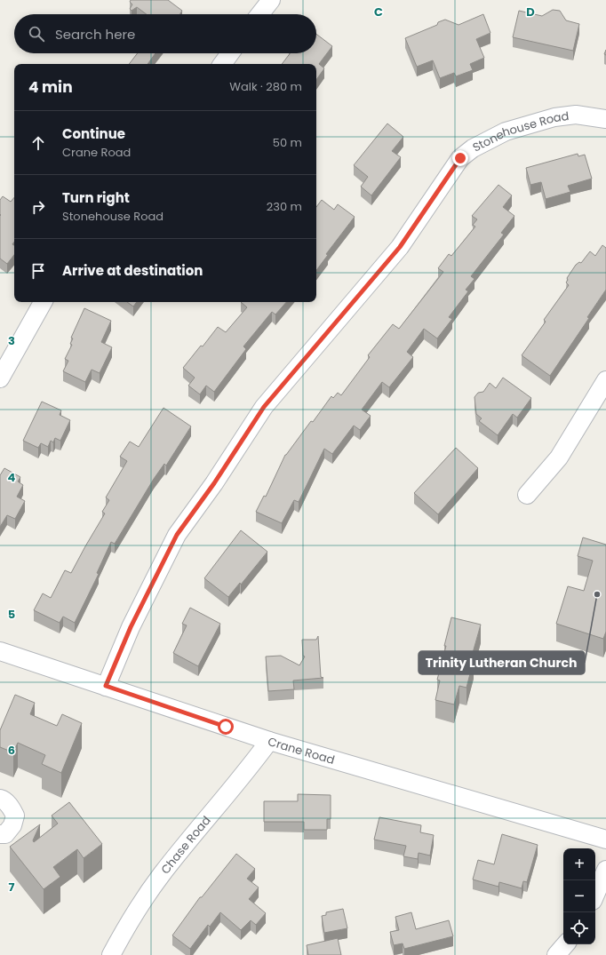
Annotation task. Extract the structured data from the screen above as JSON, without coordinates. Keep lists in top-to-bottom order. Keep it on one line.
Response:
{"streets":{"street":["Stonehouse Road","Crane Road","Chase Road"]},"crossings":[["Stonehouse Road","Crane Road"],["Crane Road","Chase Road"]],"places":["Trinity Lutheran Church"],"page":{"search":"Search here","heading":["4 min","Walk · 280 m"],"list":[["Continue","Crane Road","50 m"],["Turn right","Stonehouse Road","230 m"],"Arrive at destination"],"map_buttons":["+","−"]},"grid":{"columns":["C","D"],"rows":["3","4","5","6","7"]}}
